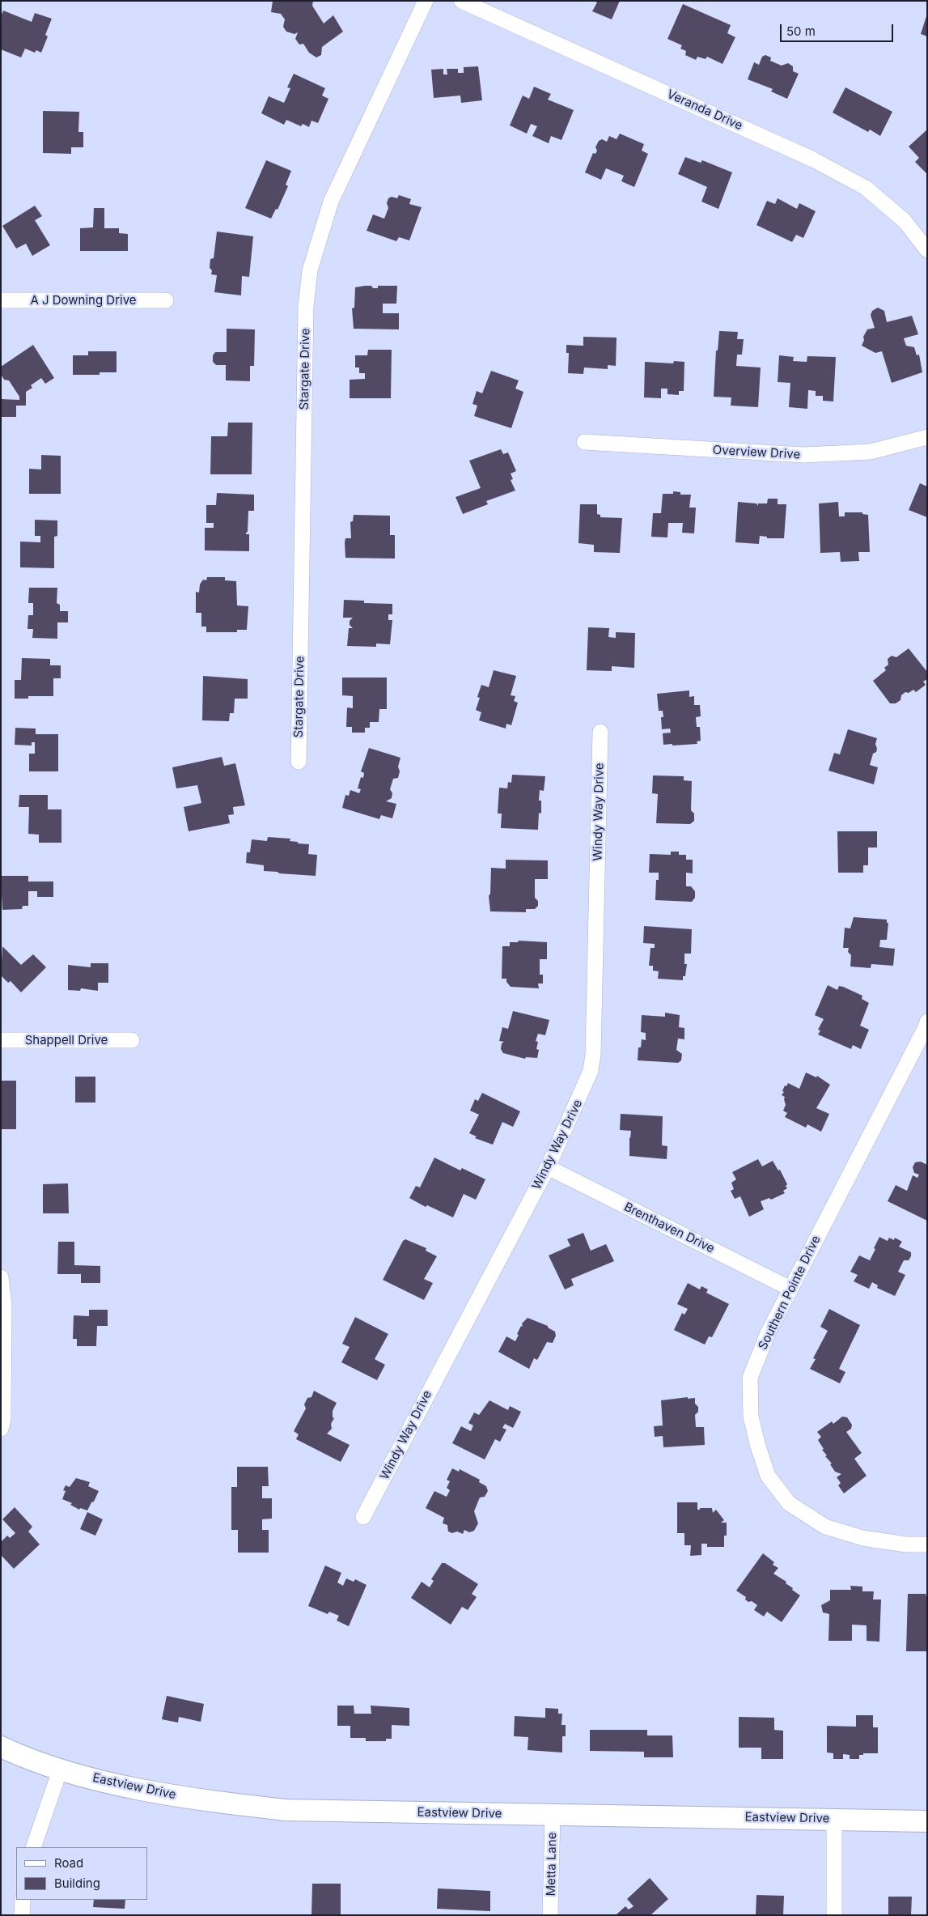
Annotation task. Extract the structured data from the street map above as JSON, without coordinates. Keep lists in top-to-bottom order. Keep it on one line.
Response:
{"streets":{"street":["Veranda Drive","A J Downing Drive","Stargate Drive","Overview Drive","Windy Way Drive","Shappell Drive","Brenthaven Drive","Southern Pointe Drive","Eastview Drive","Metta Lane"]},"crossings":[["Windy Way Drive","Brenthaven Drive"],["Brenthaven Drive","Southern Pointe Drive"],["Eastview Drive","Metta Lane"]],"legend":["Road","Building"],"scale_bar":"50 m"}
